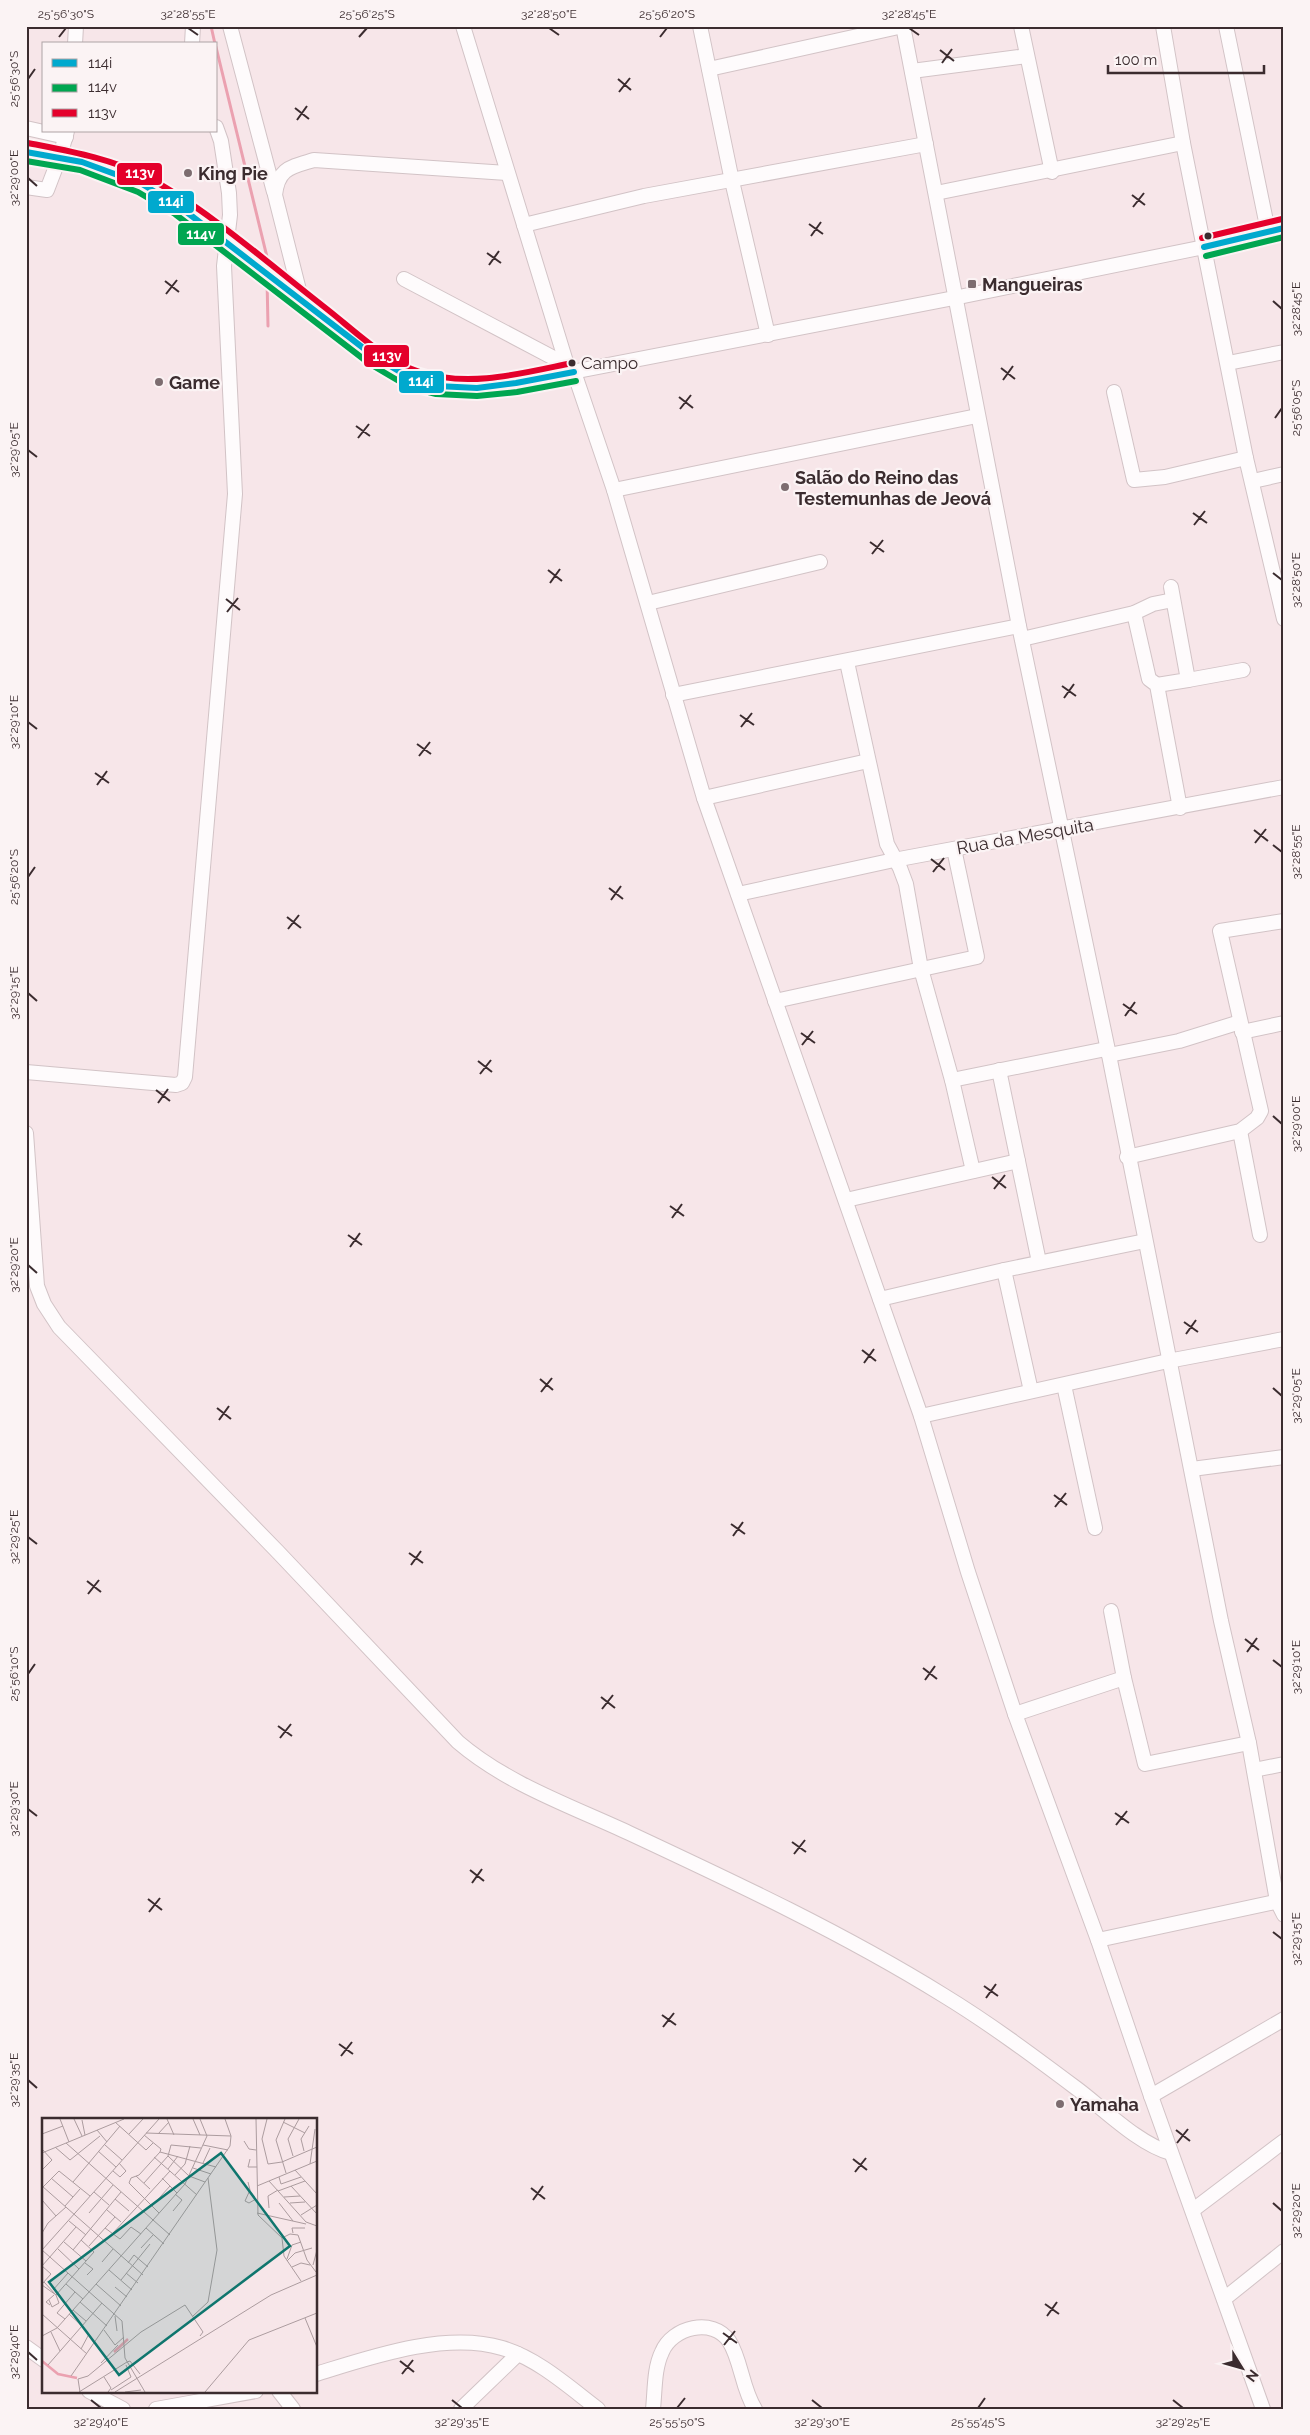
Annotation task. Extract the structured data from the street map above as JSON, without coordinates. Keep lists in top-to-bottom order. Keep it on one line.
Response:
{"streets":{"street":["Rua da Mesquita"]},"places":{"other":["King Pie","Campo","Game","Salão do Reino das Testemunhas de Jeová","Yamaha"],"transit":["Mangueiras"]},"lines":["transit line 113v","transit line 114i","transit line 114v"],"legend":["114i","114v","113v"],"scale_bar":"100 m","north":"bottom right","coordinates":["25°56'30\"S","32°28'55\"E","25°56'25\"S","32°28'50\"E","25°56'20\"S","32°28'45\"E","32°29'00\"E","25°56'05\"S","32°29'05\"E","32°29'10\"E","32°29'15\"E","32°29'20\"E","32°29'25\"E","25°56'10\"S","32°29'30\"E","32°29'35\"E","32°29'40\"E","25°55'50\"S","25°55'45\"S"]}
